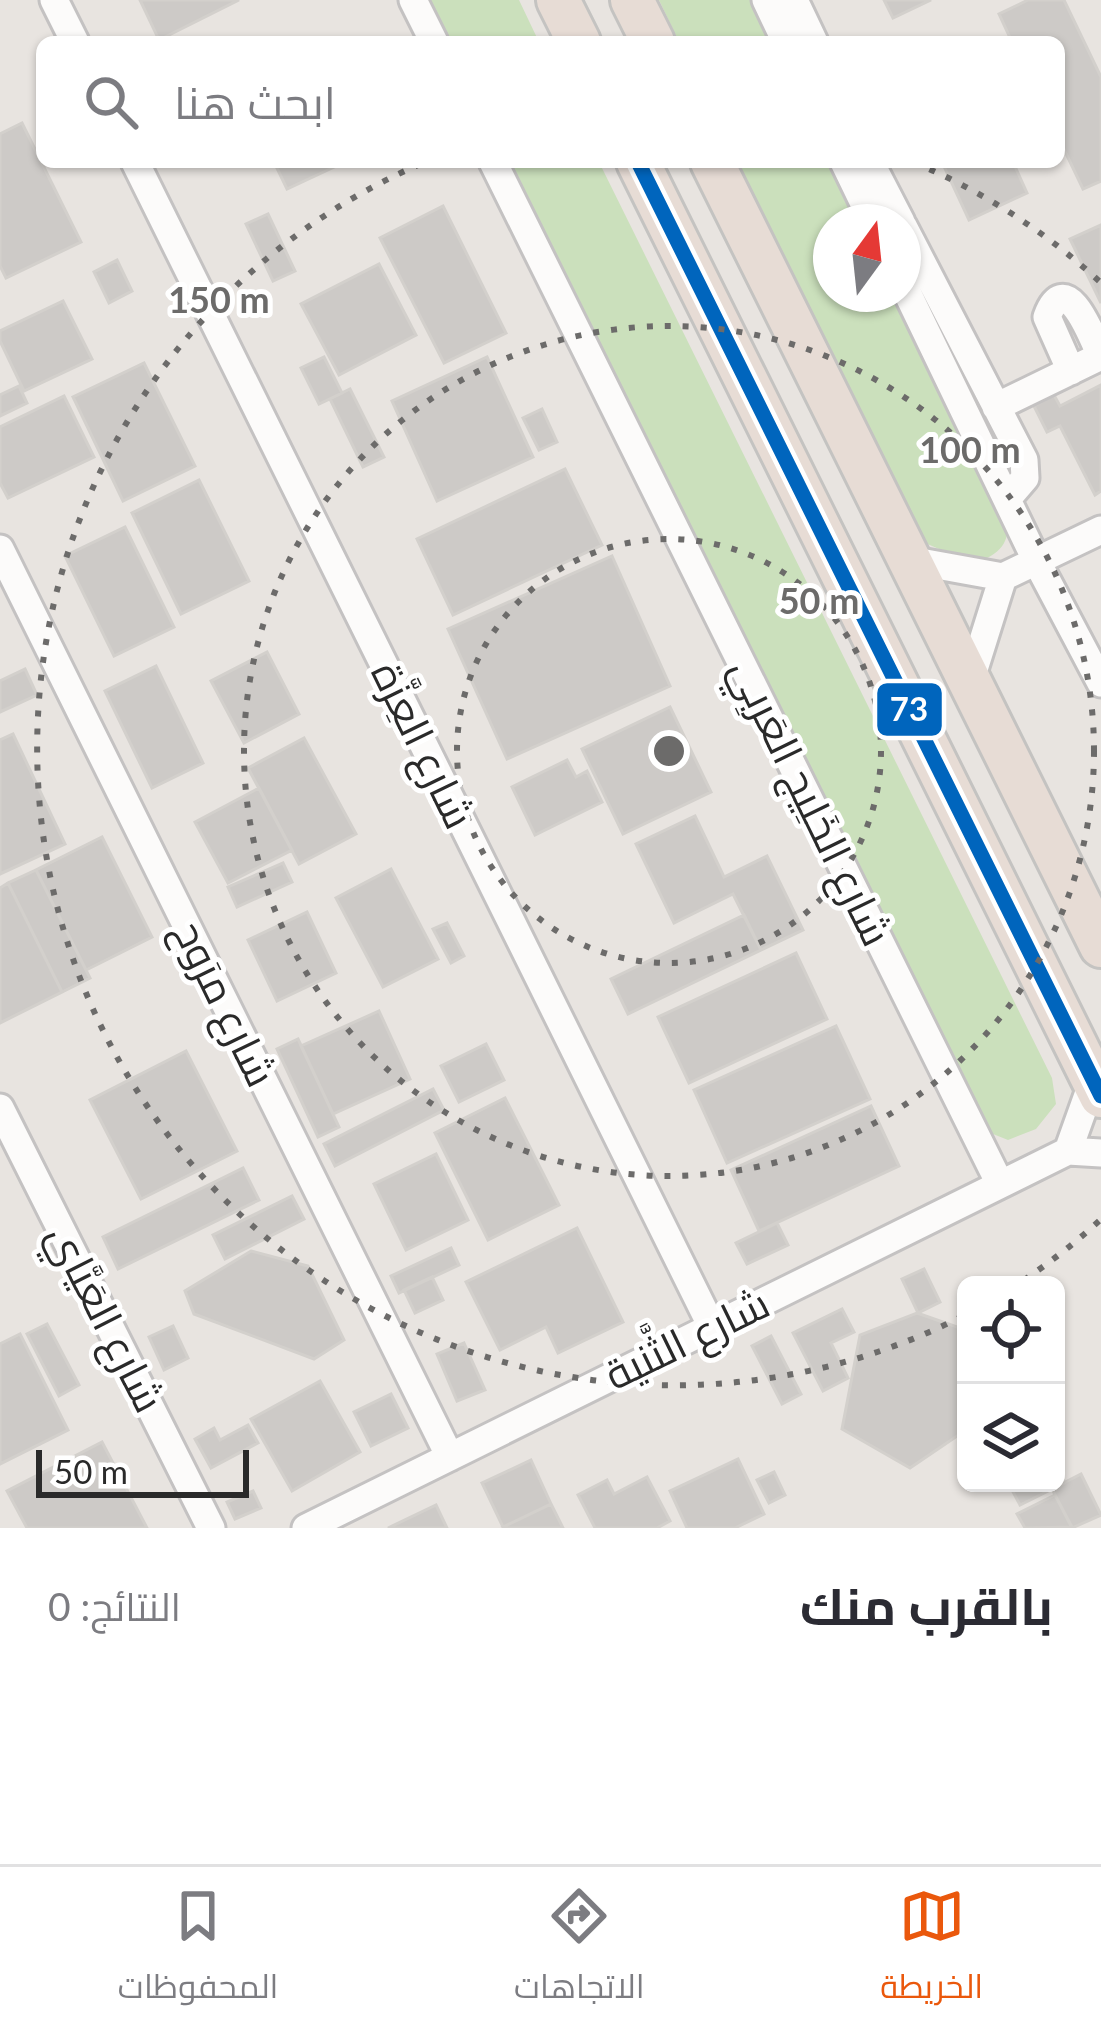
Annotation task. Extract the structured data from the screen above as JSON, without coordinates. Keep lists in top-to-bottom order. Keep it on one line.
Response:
{"streets":{"street":["شارع العِزَّة","شارع الخَلِيج العَربِي","شارع مرَوح","شارع العَيَّاي","شارع الثَّنية"]},"crossings":[["شارع العِزَّة","شارع الثَّنية"],["شارع الخَلِيج العَربِي","شارع الثَّنية"],["شارع مرَوح","شارع الثَّنية"]],"lines":["transit line 73"],"scale_bar":"50 m","north":"top","page":{"search":"ابحث هنا","scale":"50 m","heading":["بالقرب منك","النتائج: 0"],"nav":["الخريطة","الاتجاهات","المحفوظات"]},"rings":["150 m","100 m","50 m"]}
